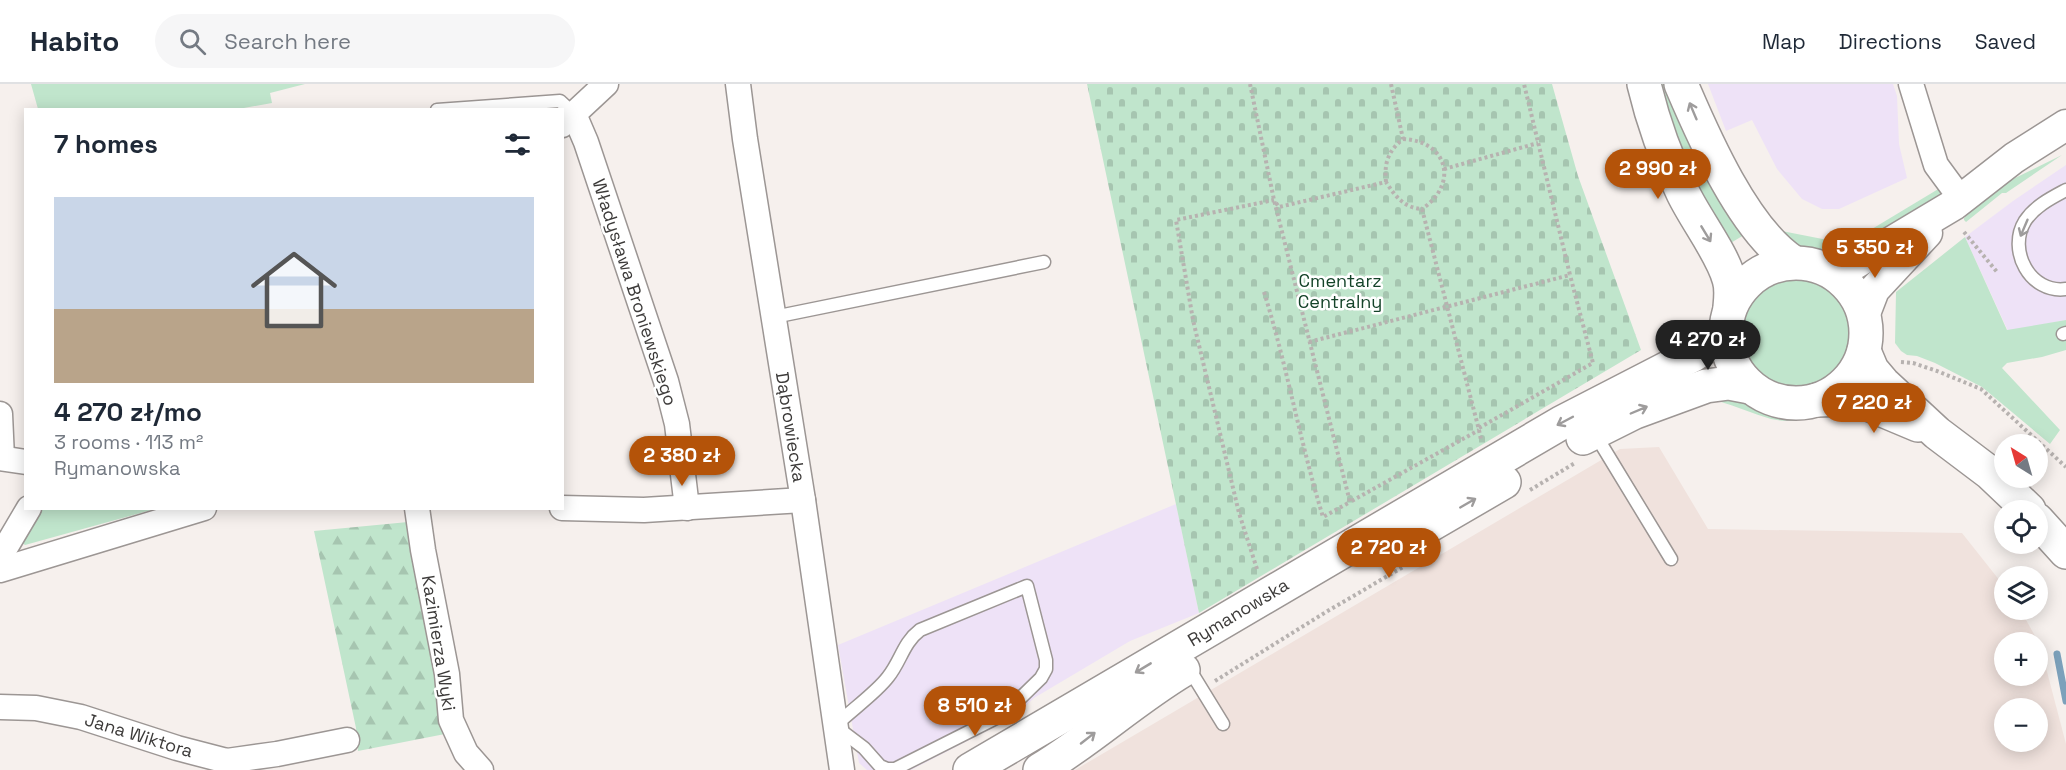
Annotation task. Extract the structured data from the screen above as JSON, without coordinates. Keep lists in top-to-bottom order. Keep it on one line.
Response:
{"streets":{"main road":["Rymanowska"],"street":["Władysława Broniewskiego","Dąbrowiecka","Kazimierza Wyki","Jana Wiktora"]},"parks":["Cmentarz Centralny"],"north":"top left","page":{"header":"Habito","search":"Search here","nav":["Map","Directions","Saved"],"heading":"7 homes","price":["2 990 zł","5 350 zł","4 270 zł","7 220 zł","2 380 zł","2 720 zł","8 510 zł"],"list":[{"name":"4 270 zł/mo","note":"3 rooms · 113 m² · Rymanowska"}],"map_buttons":["+","−"]}}
